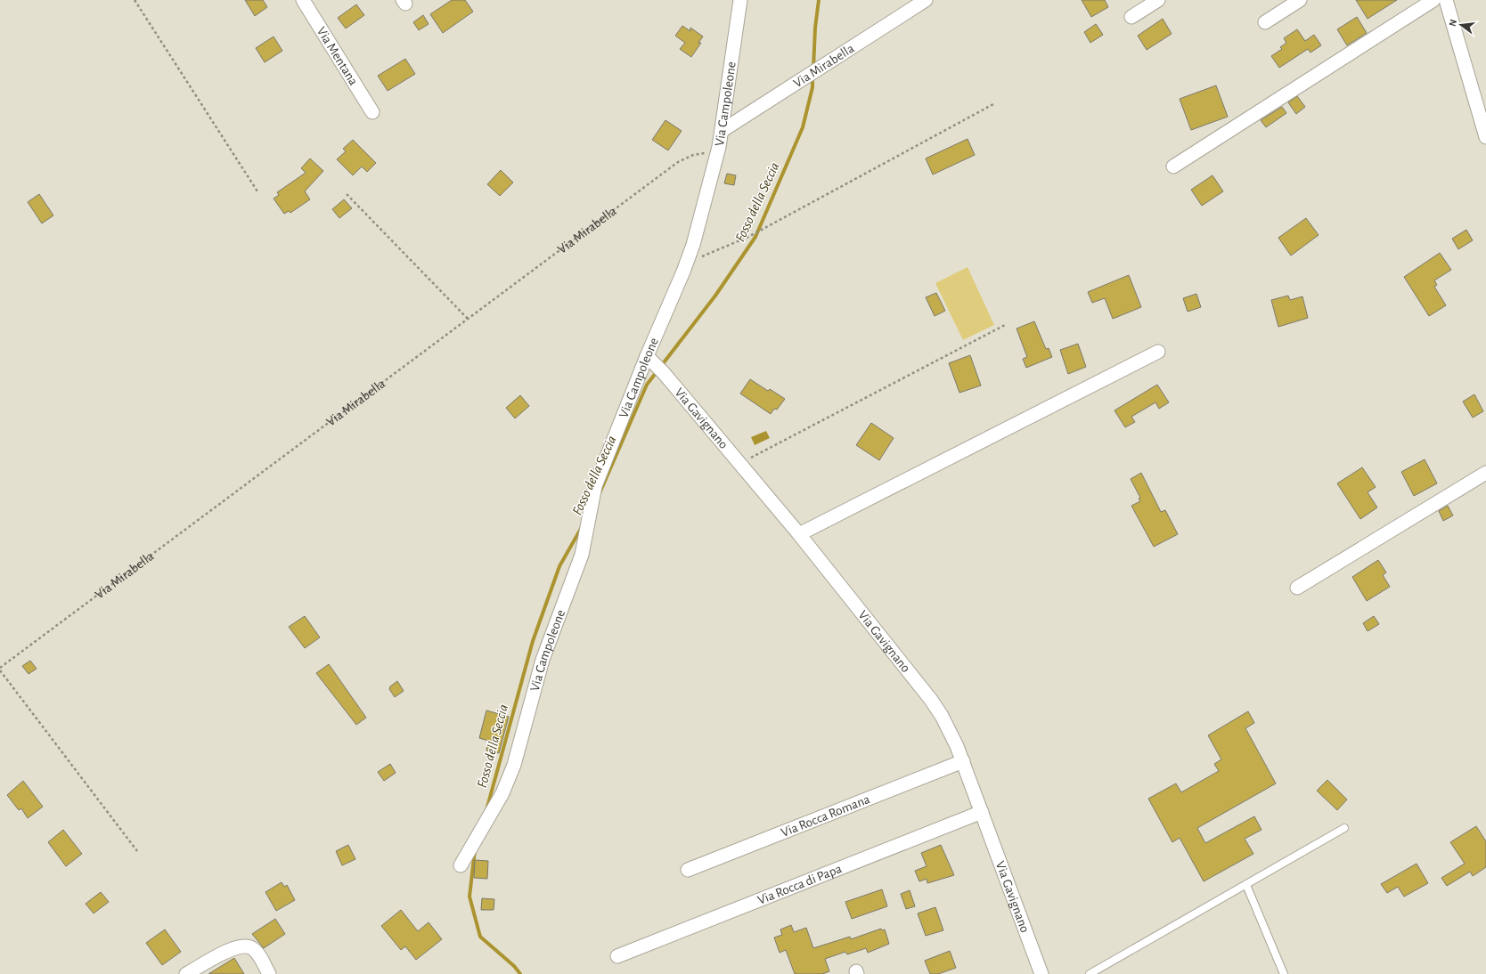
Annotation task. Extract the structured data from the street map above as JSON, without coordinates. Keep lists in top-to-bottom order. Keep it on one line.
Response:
{"streets":{"street":["Via Mentana","Via Mirabella","Via Campoleone","Via Gavignano","Via Rocca Romana","Via Rocca di Papa"]},"crossings":[["Via Mirabella","Via Campoleone"],["Via Campoleone","Via Gavignano"],["Via Gavignano","Via Rocca Romana"],["Via Gavignano","Via Rocca di Papa"]],"water":["Fosso della Seccia"],"north":"left"}
